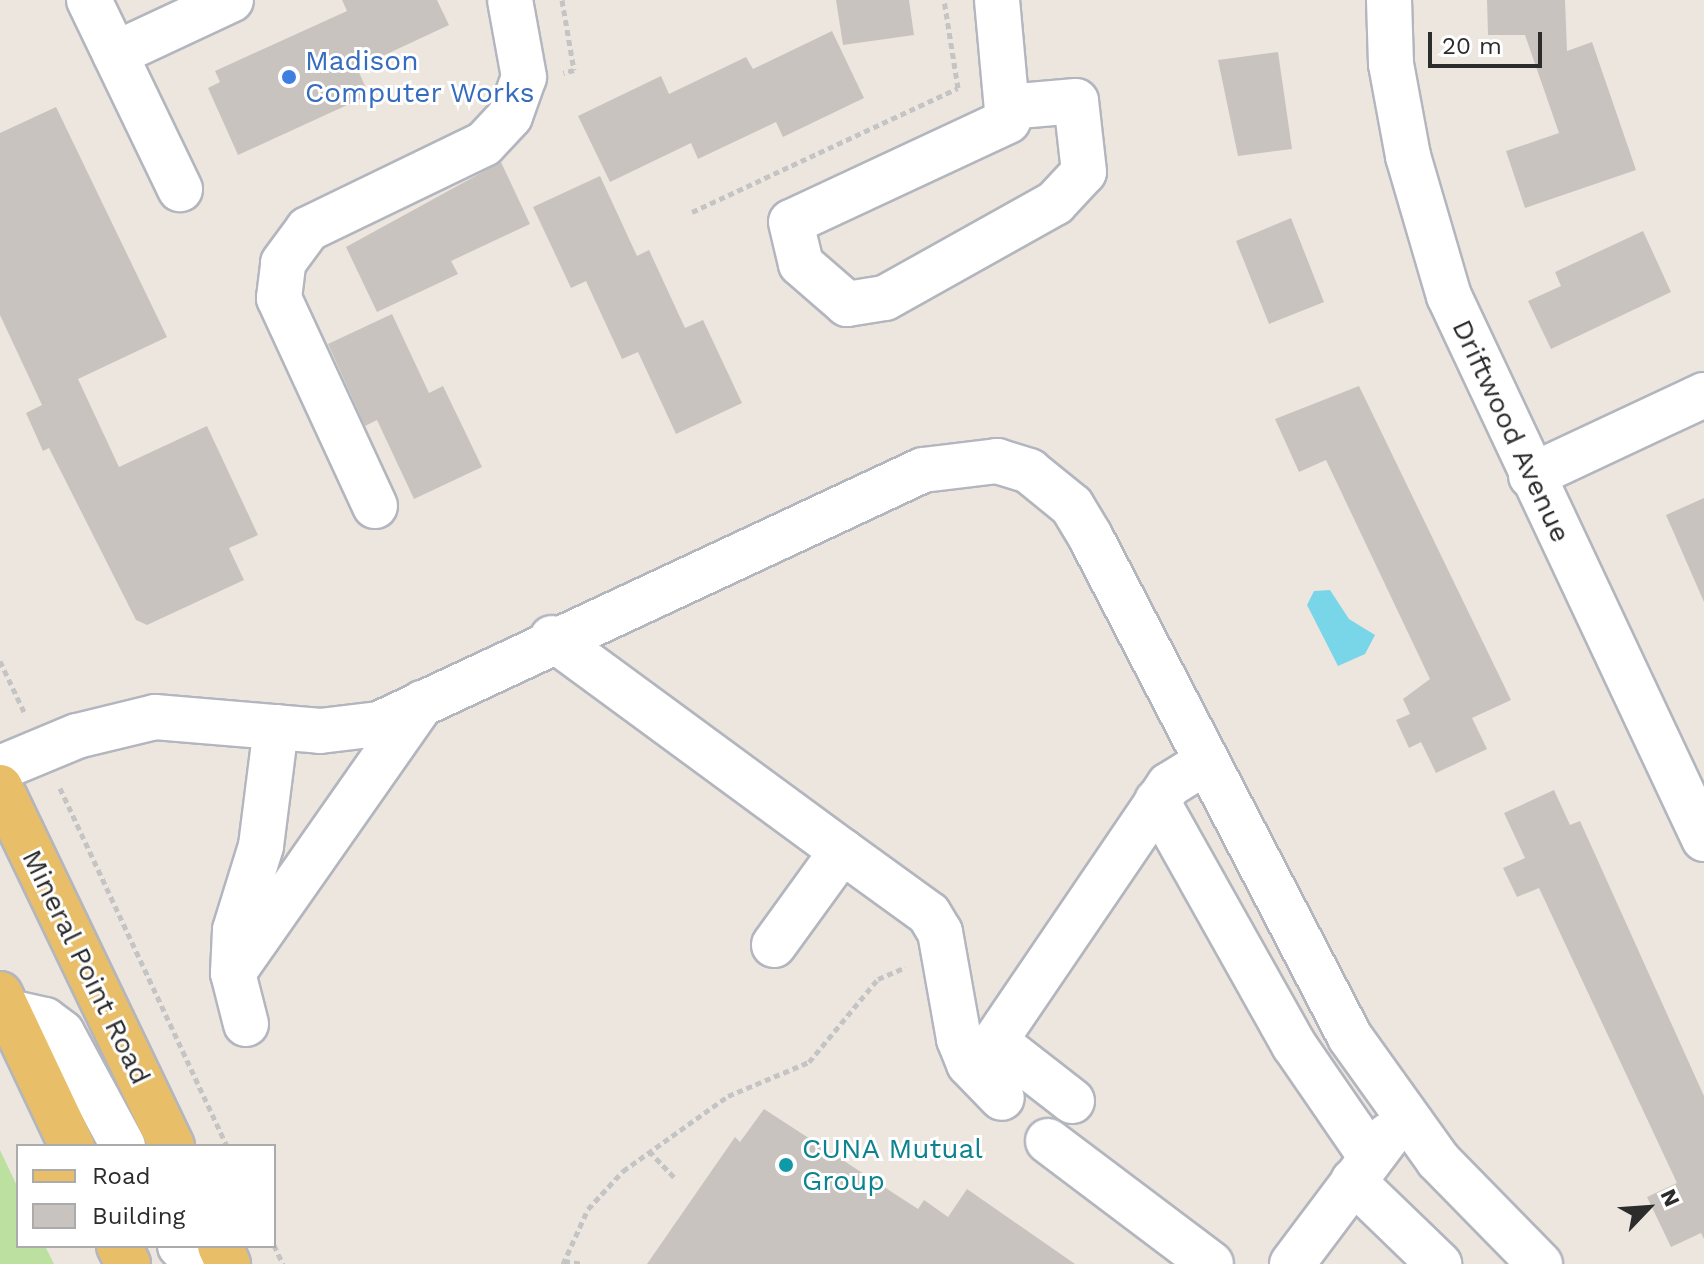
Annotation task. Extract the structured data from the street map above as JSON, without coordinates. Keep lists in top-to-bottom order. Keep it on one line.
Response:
{"streets":{"main road":["Mineral Point Road"],"street":["Driftwood Avenue"]},"places":["Madison Computer Works","CUNA Mutual Group"],"legend":["Road","Building"],"scale_bar":"20 m","north":"top right"}
